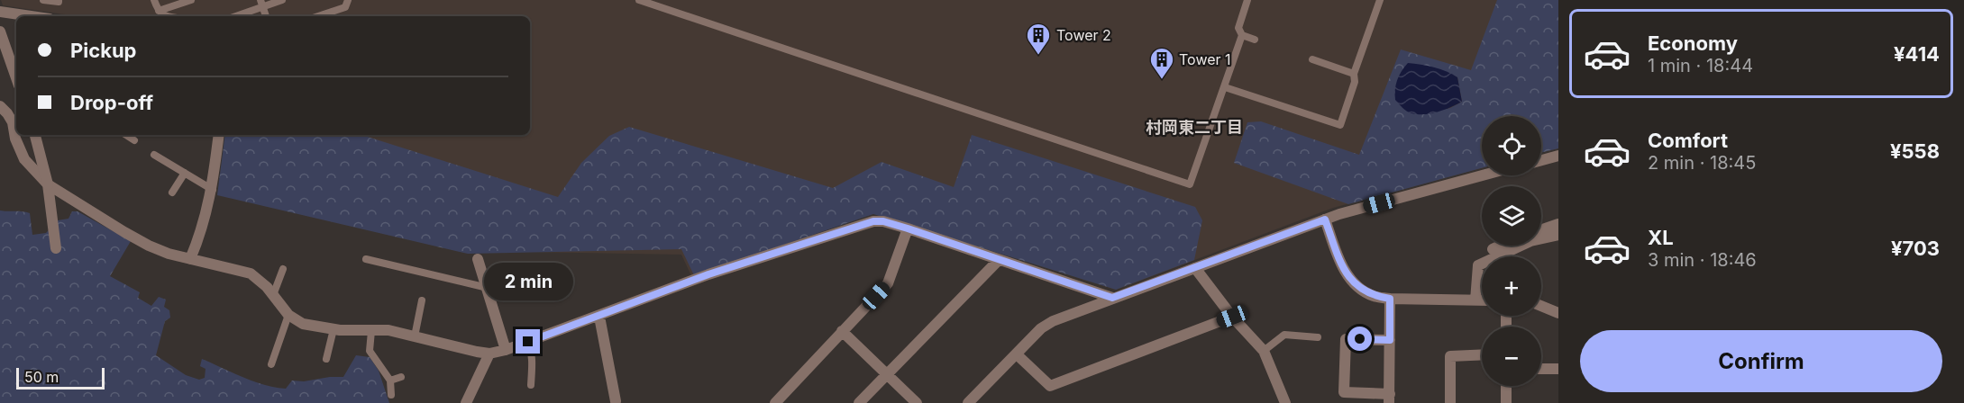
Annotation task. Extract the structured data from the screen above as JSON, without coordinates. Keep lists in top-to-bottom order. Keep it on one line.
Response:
{"districts":["村岡東二丁目"],"places":{"building":["Tower 2","Tower 1"]},"scale_bar":"50 m","page":{"list":[{"name":"Economy","note":"1 min · 18:44","value":"¥414"},{"name":"Comfort","note":"2 min · 18:45","value":"¥558"},{"name":"XL","note":"3 min · 18:46","value":"¥703"}],"banner":["Pickup","Drop-off"],"map_buttons":["+","−"],"bubble":"2 min","buttons":"Confirm","scale":"50 m"}}
